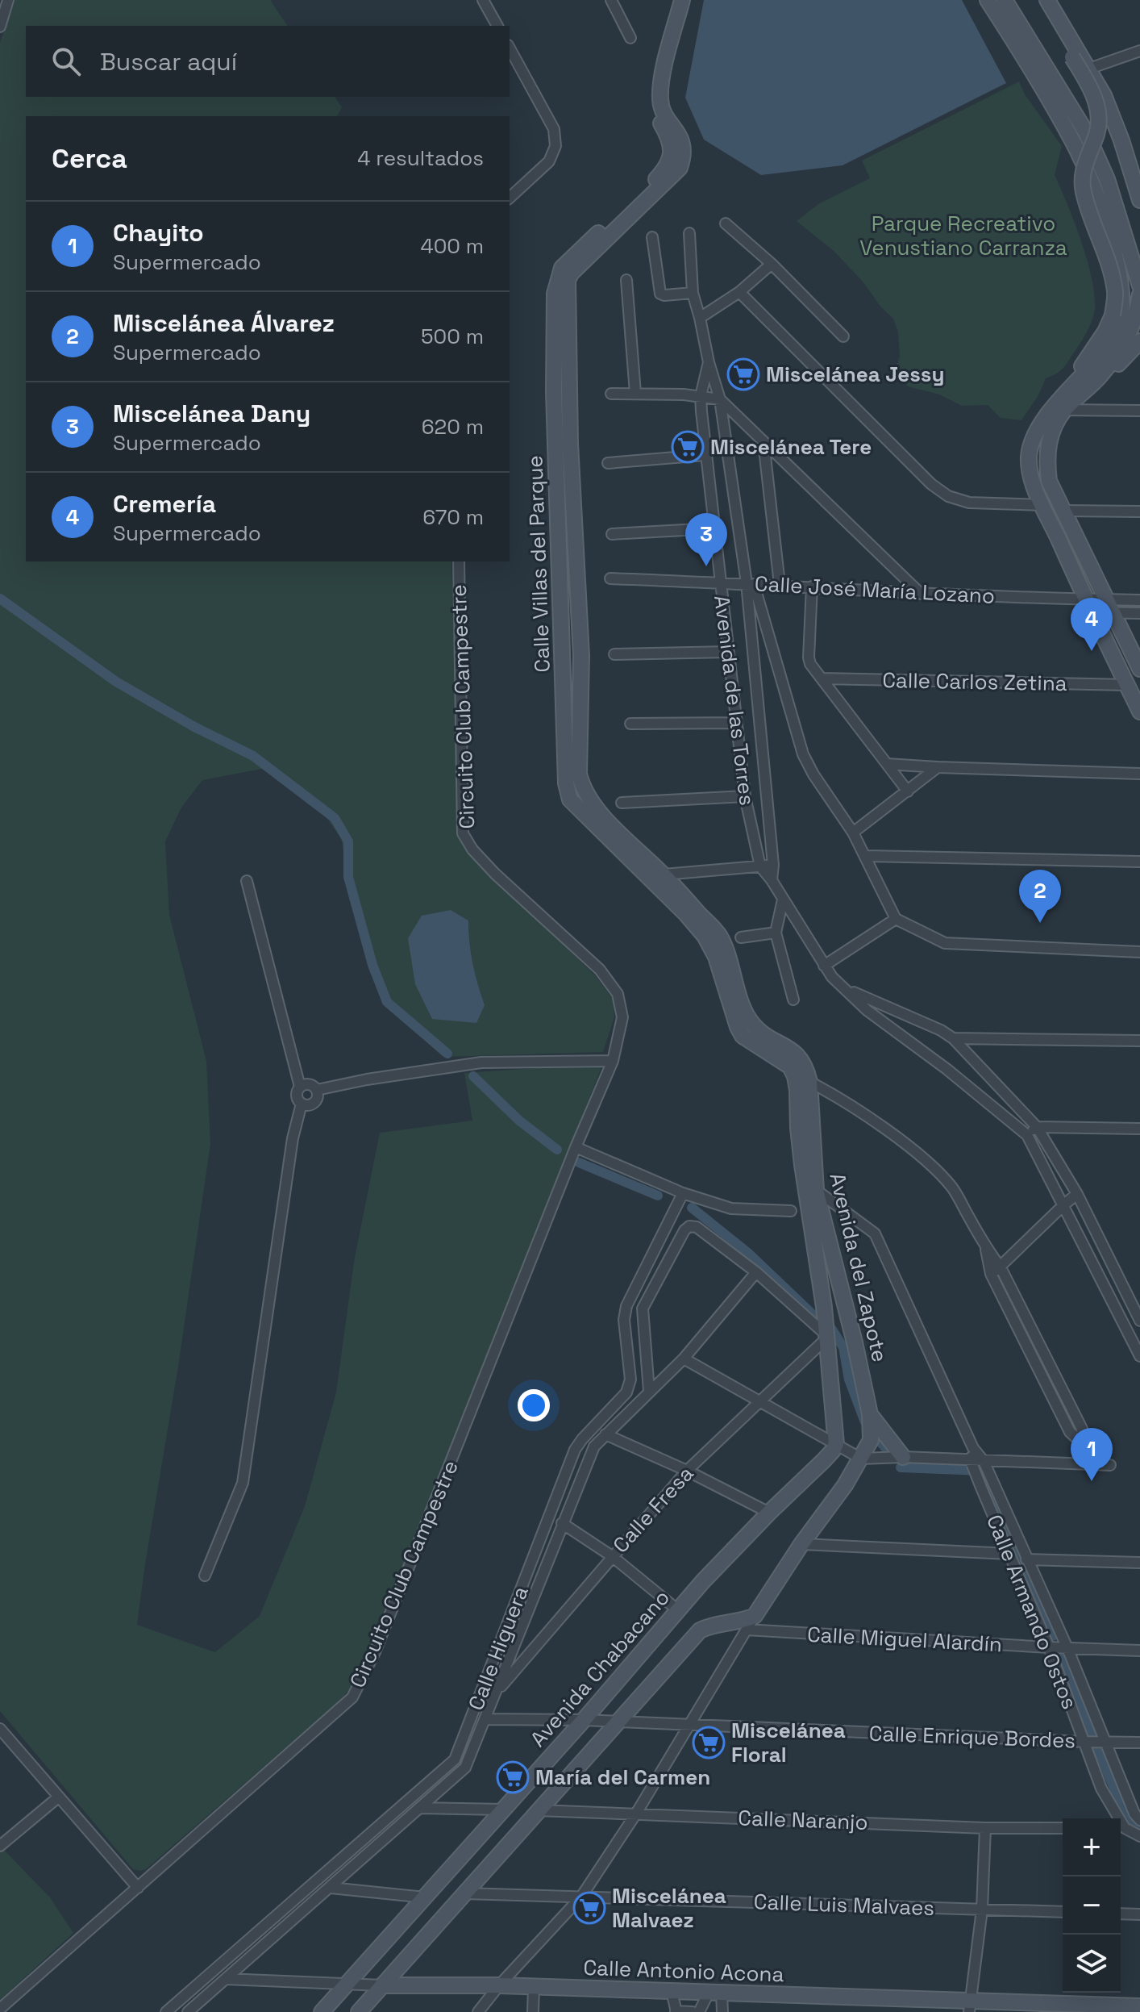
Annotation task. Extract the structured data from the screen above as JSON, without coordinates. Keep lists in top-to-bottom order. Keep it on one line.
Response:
{"streets":{"main road":["Calle Villas del Parque","Avenida del Zapote","Avenida Chabacano","Calle Antonio Acona"],"street":["Calle José María Lozano","Calle Carlos Zetina","Avenida de las Torres","Circuito Club Campestre","Calle Fresa","Calle Armando Ostos","Calle Miguel Alardín","Calle Higuera","Calle Enrique Bordes","Calle Naranjo","Calle Luis Malvaes"]},"crossings":[["Calle Villas del Parque","Avenida del Zapote"],["Calle José María Lozano","Avenida de las Torres"],["Avenida del Zapote","Calle Fresa"],["Avenida del Zapote","Calle Armando Ostos"],["Avenida del Zapote","Avenida Chabacano"],["Calle Fresa","Calle Higuera"],["Calle Armando Ostos","Calle Miguel Alardín"],["Calle Armando Ostos","Calle Enrique Bordes"],["Calle Higuera","Calle Enrique Bordes"],["Calle Higuera","Calle Antonio Acona"],["Avenida Chabacano","Calle Enrique Bordes"],["Avenida Chabacano","Calle Antonio Acona"]],"parks":["Parque Recreativo Venustiano Carranza"],"places":{"supermarket":["Miscelánea Jessy","Miscelánea Tere","Miscelánea Floral","María del Carmen","Miscelánea Malvaez"]},"page":{"search":"Buscar aquí","heading":["Cerca","4 resultados"],"list":[{"mark":"1","name":"Chayito","note":"Supermercado","value":"400 m"},{"mark":"2","name":"Miscelánea Álvarez","note":"Supermercado","value":"500 m"},{"mark":"3","name":"Miscelánea Dany","note":"Supermercado","value":"620 m"},{"mark":"4","name":"Cremería","note":"Supermercado","value":"670 m"}],"pins":["3","4","2","1"],"map_buttons":["+","−"]}}
